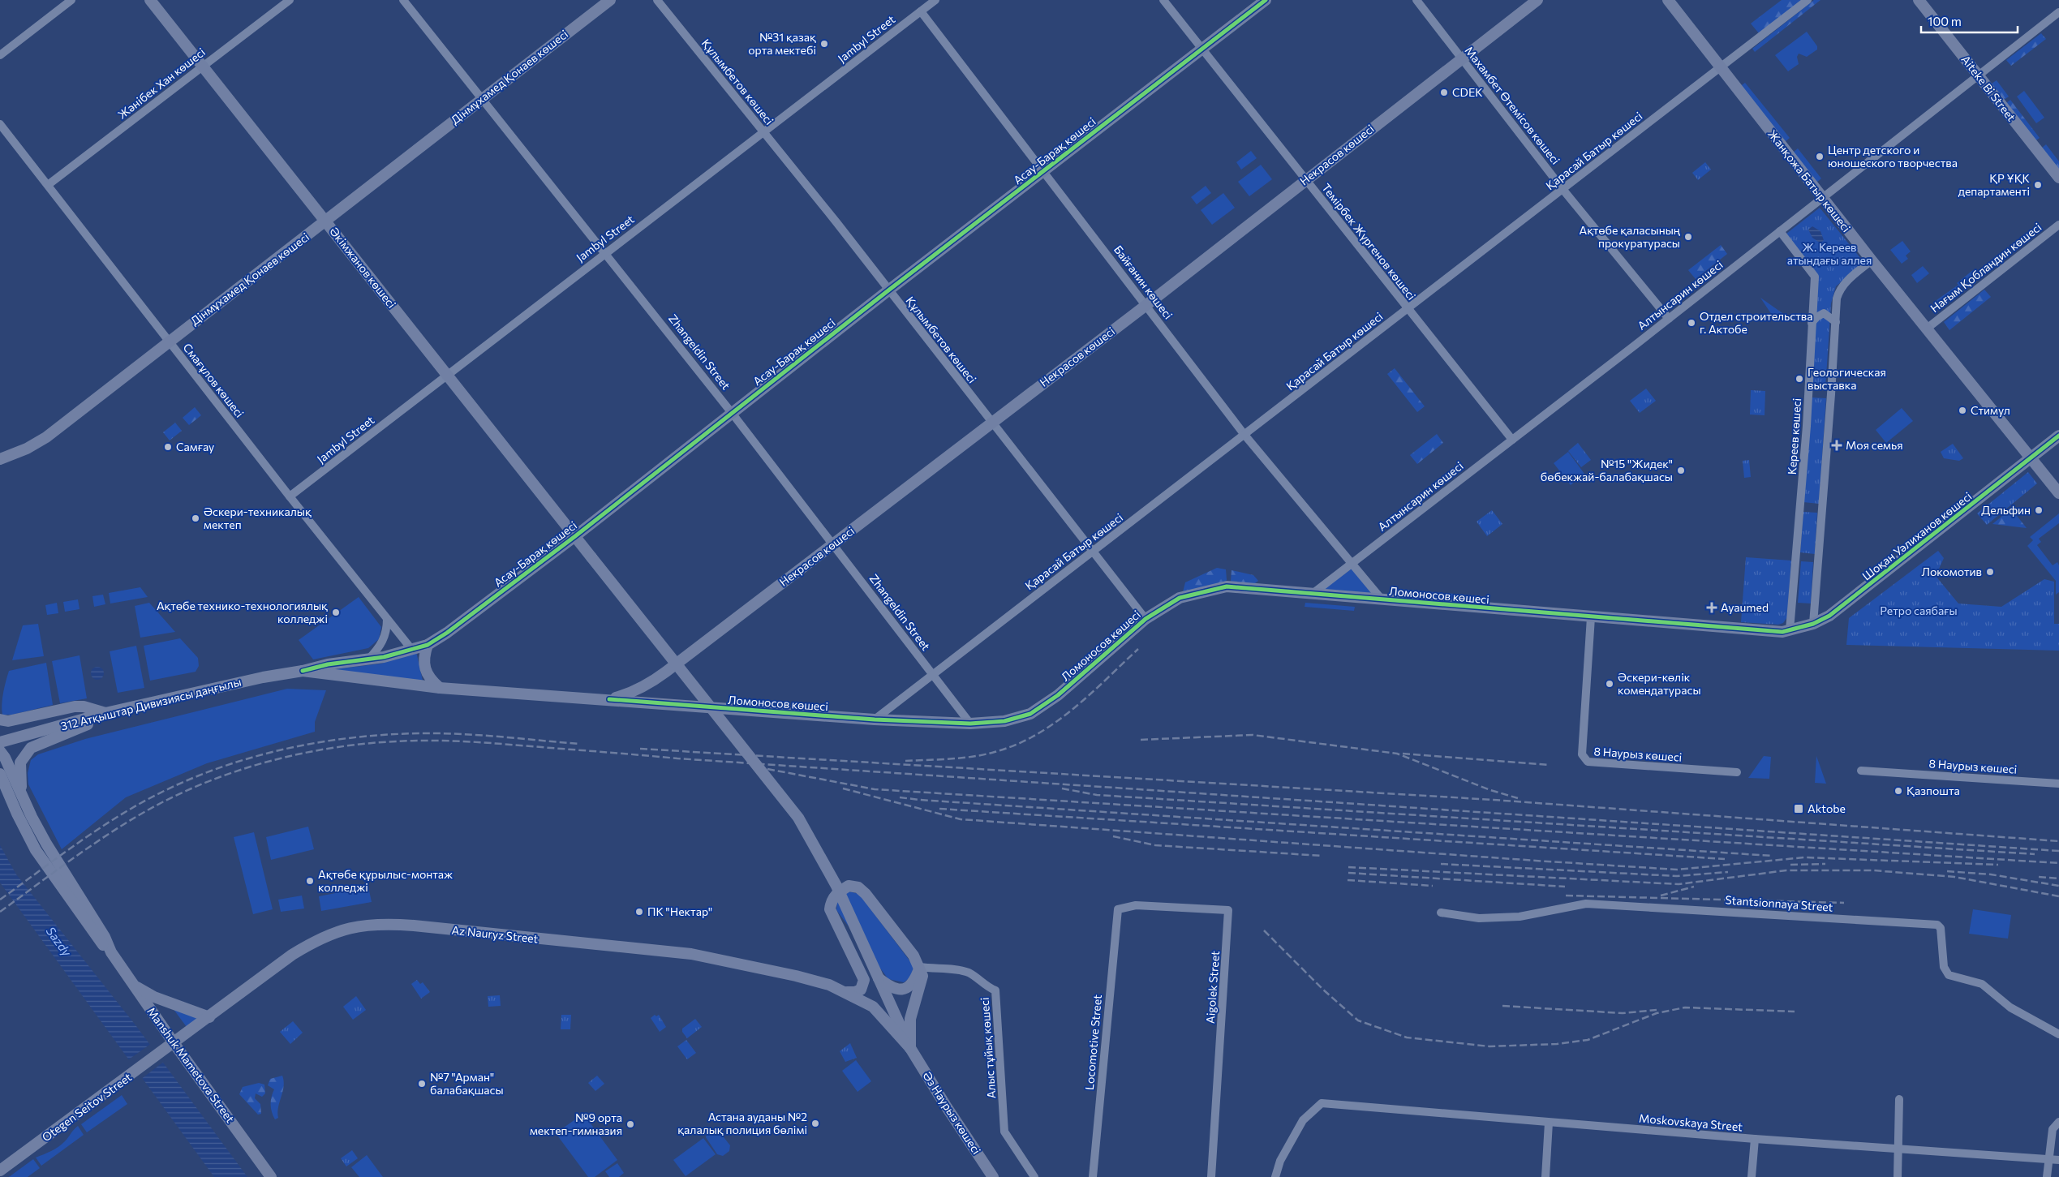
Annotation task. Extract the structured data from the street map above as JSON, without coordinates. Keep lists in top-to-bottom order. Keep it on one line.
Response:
{"streets":{"street":["Jambyl Street","Дінмұхамед Қонаев көшесі","Құлымбетов көшесі","Жәнібек Хан көшесі","Aiteke Bi Street","Махамбет Өтемісов көшесі","Асау-Барақ көшесі","Қарасай Батыр көшесі","Некрасов көшесі","Жанқожа Батыр көшесі","Темірбек Жүргенов көшесі","Әкімжанов көшесі","Нағым Қобландин көшесі","Байғанин көшесі","Алтынсарин көшесі","Zhangeldin Street","Смағұлов көшесі","Кереев көшесі","Шоқан Уәлиханов көшесі","Ломоносов көшесі","312 Атқыштар Дивизиясы даңғылы","8 Наурыз көшесі","Stantsionnaya Street","Az Nauryz Street","Aigolek Street","Locomotive Street","Алыс тұйық көшесі","Manshuk Mametova Street","Otegen Seitov Street","Әз Наурыз көшесі","Moskovskaya Street"]},"crossings":[["Jambyl Street","Құлымбетов көшесі"],["Jambyl Street","Әкімжанов көшесі"],["Jambyl Street","Байғанин көшесі"],["Jambyl Street","Zhangeldin Street"],["Jambyl Street","Смағұлов көшесі"],["Дінмұхамед Қонаев көшесі","Әкімжанов көшесі"],["Дінмұхамед Қонаев көшесі","Zhangeldin Street"],["Дінмұхамед Қонаев көшесі","Смағұлов көшесі"],["Құлымбетов көшесі","Асау-Барақ көшесі"],["Құлымбетов көшесі","Қарасай Батыр көшесі"],["Құлымбетов көшесі","Некрасов көшесі"],["Құлымбетов көшесі","Ломоносов көшесі"],["Жәнібек Хан көшесі","Әкімжанов көшесі"],["Жәнібек Хан көшесі","Смағұлов көшесі"],["Aiteke Bi Street","Алтынсарин көшесі"],["Махамбет Өтемісов көшесі","Қарасай Батыр көшесі"],["Махамбет Өтемісов көшесі","Некрасов көшесі"],["Махамбет Өтемісов көшесі","Алтынсарин көшесі"],["Асау-Барақ көшесі","Темірбек Жүргенов көшесі"],["Асау-Барақ көшесі","Әкімжанов көшесі"],["Асау-Барақ көшесі","Байғанин көшесі"],["Асау-Барақ көшесі","Zhangeldin Street"],["Асау-Барақ көшесі","Смағұлов көшесі"],["Асау-Барақ көшесі","Ломоносов көшесі"],["Асау-Барақ көшесі","312 Атқыштар Дивизиясы даңғылы"],["Қарасай Батыр көшесі","Жанқожа Батыр көшесі"],["Қарасай Батыр көшесі","Темірбек Жүргенов көшесі"],["Қарасай Батыр көшесі","Байғанин көшесі"],["Қарасай Батыр көшесі","Zhangeldin Street"],["Қарасай Батыр көшесі","Ломоносов көшесі"],["Некрасов көшесі","Темірбек Жүргенов көшесі"],["Некрасов көшесі","Байғанин көшесі"],["Некрасов көшесі","Zhangeldin Street"],["Некрасов көшесі","Ломоносов көшесі"],["Жанқожа Батыр көшесі","Нағым Қобландин көшесі"],["Жанқожа Батыр көшесі","Алтынсарин көшесі"],["Жанқожа Батыр көшесі","Шоқан Уәлиханов көшесі"],["Темірбек Жүргенов көшесі","Алтынсарин көшесі"],["Әкімжанов көшесі","Az Nauryz Street"],["Әкімжанов көшесі","Әз Наурыз көшесі"],["Байғанин көшесі","Алтынсарин көшесі"],["Байғанин көшесі","Ломоносов көшесі"],["Алтынсарин көшесі","Кереев көшесі"],["Алтынсарин көшесі","Ломоносов көшесі"],["Zhangeldin Street","Ломоносов көшесі"],["Кереев көшесі","Шоқан Уәлиханов көшесі"],["Шоқан Уәлиханов көшесі","Ломоносов көшесі"],["Ломоносов көшесі","312 Атқыштар Дивизиясы даңғылы"],["Ломоносов көшесі","8 Наурыз көшесі"],["Az Nauryz Street","Manshuk Mametova Street"],["Az Nauryz Street","Otegen Seitov Street"],["Az Nauryz Street","Әз Наурыз көшесі"],["Aigolek Street","Locomotive Street"],["Manshuk Mametova Street","Otegen Seitov Street"]],"water":["Sazdy"],"parks":["Ж. Кереев атындағы аллея","Ретро саябағы"],"places":{"other":["№31 қазақ орта мектебі","CDEK","Центр детского и юношеского творчества","ҚР ҰҚК департаменті","Ақтөбе қаласының прокуратурасы","Отдел строительства г. Актобе","Геологическая выставка","Стимул","Самғау","№15 \"Жидек\" бөбекжай-балабақшасы","Дельфин","Әскери-техникалық мектеп","Локомотив","Ақтөбе технико-технологиялық колледжі","Әскери-көлік комендатурасы","Қазпошта","Ақтөбе құрылыс-монтаж колледжі","ПК \"Нектар\"","№7 \"Арман\" балабақшасы","Астана ауданы №2 қалалық полиция бөлімі","№9 орта мектеп-гимназия"],"health":["Моя семья","Ayaumed"],"transit":["Aktobe"]},"scale_bar":"100 m"}
